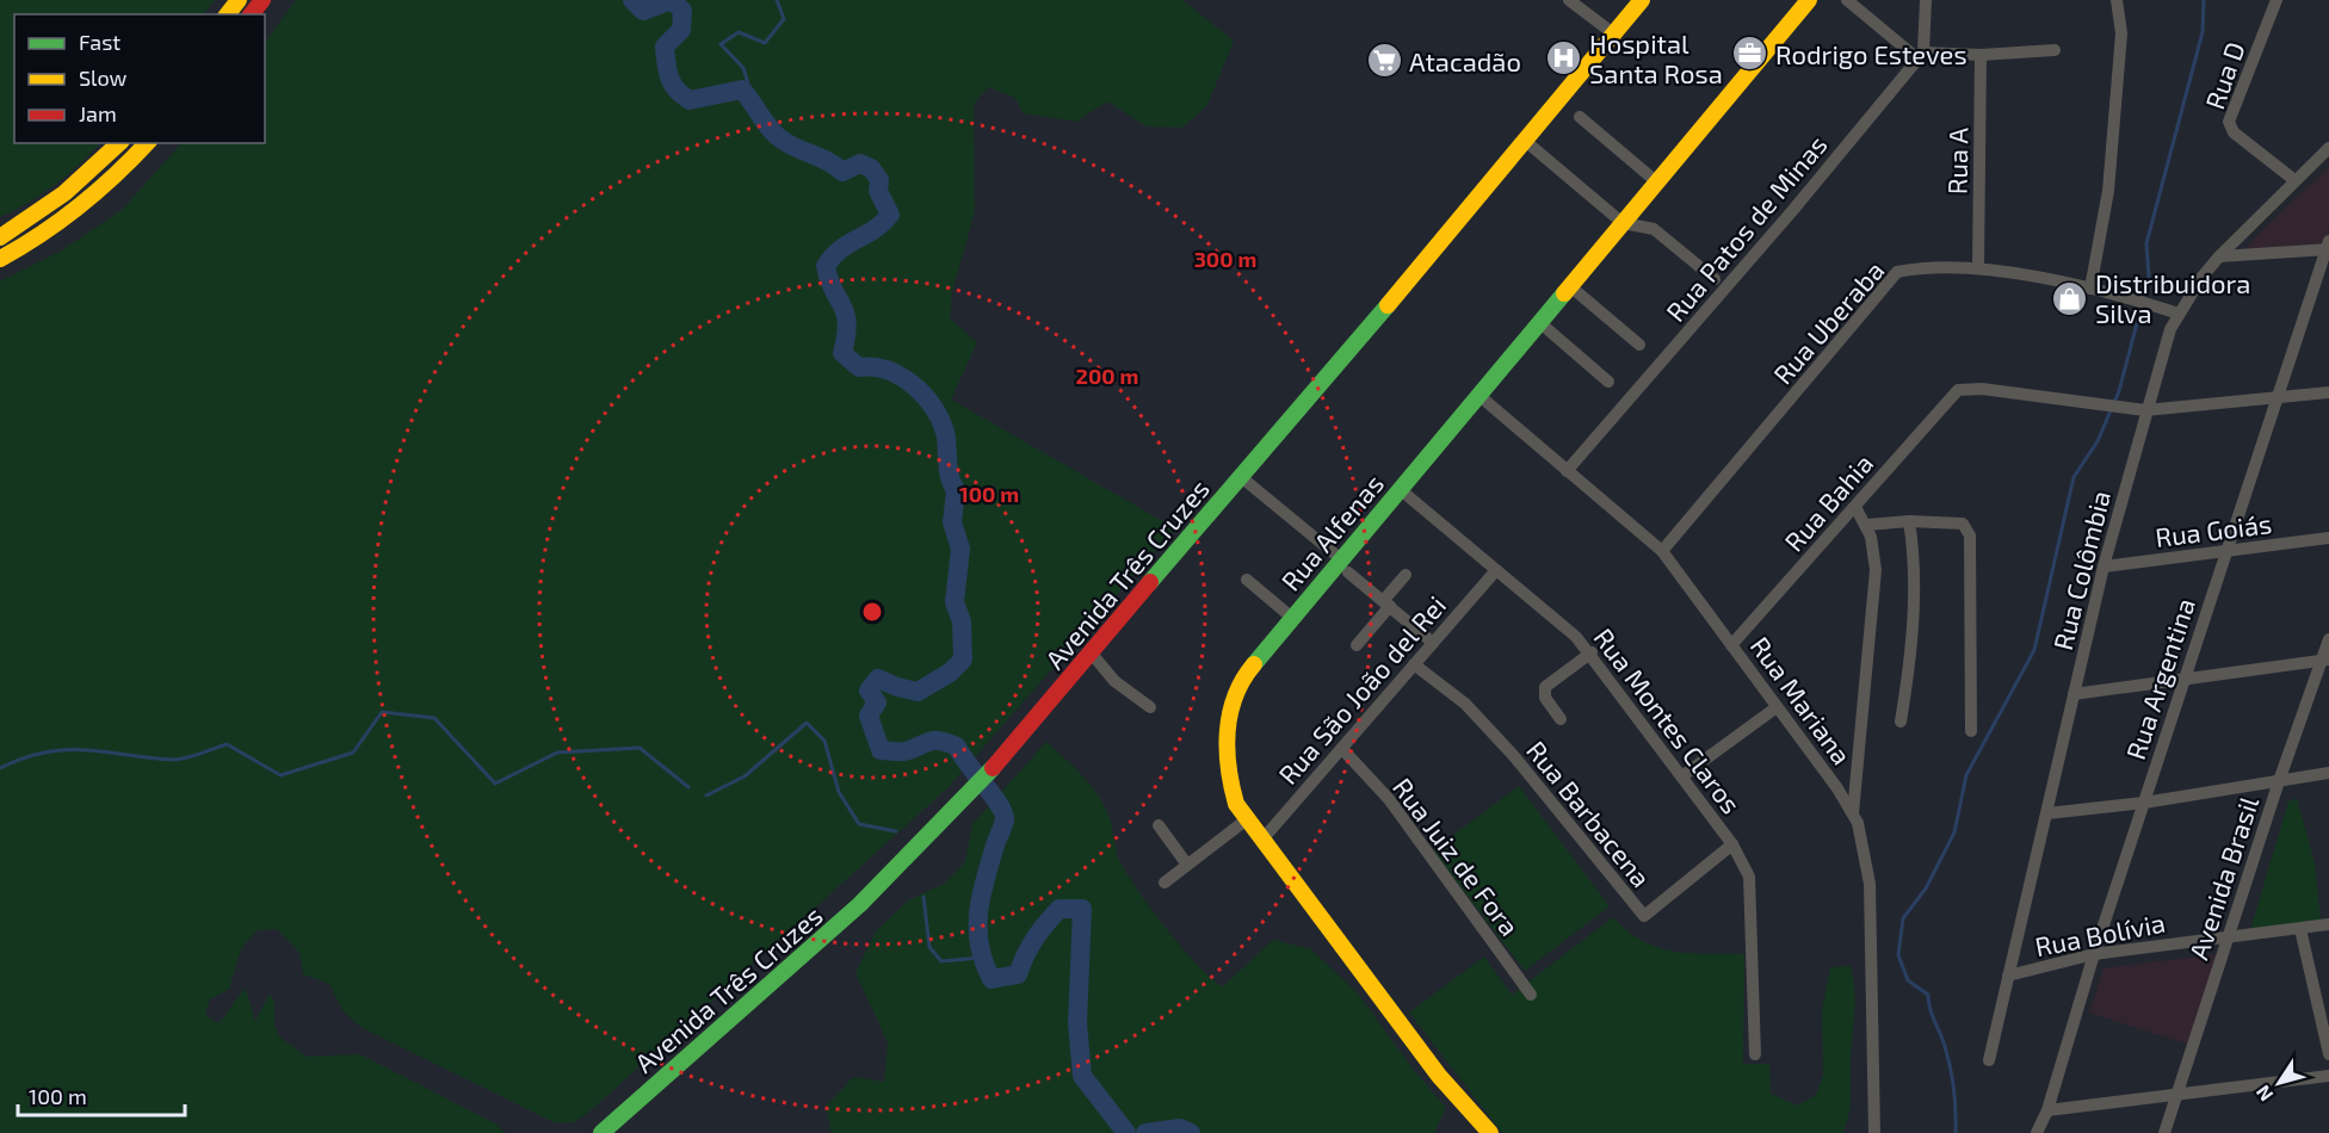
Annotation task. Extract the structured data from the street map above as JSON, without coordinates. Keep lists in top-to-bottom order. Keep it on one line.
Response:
{"streets":{"street":["Rua D","Rua A","Rua Patos de Minas","Rua Uberaba","Rua Bahia","Rua Goiás","Rua Alfenas","Rua Colômbia","Avenida Três Cruzes","Rua Argentina","Rua São João del Rei","Rua Mariana","Rua Montes Claros","Rua Barbacena","Rua Juiz de Fora","Avenida Brasil","Rua Bolívia"]},"crossings":[["Rua D","Rua Colômbia"],["Rua A","Rua Uberaba"],["Rua Patos de Minas","Rua Mariana"],["Rua Uberaba","Rua Colômbia"],["Rua Uberaba","Rua Mariana"],["Rua Bahia","Rua Colômbia"],["Rua Bahia","Rua Mariana"],["Rua Goiás","Rua Colômbia"],["Rua Goiás","Rua Argentina"],["Rua Alfenas","Rua São João del Rei"],["Rua Alfenas","Rua Mariana"],["Rua Alfenas","Rua Montes Claros"],["Rua Colômbia","Rua Bolívia"],["Rua Argentina","Rua Bolívia"],["Rua São João del Rei","Rua Montes Claros"],["Rua São João del Rei","Rua Barbacena"],["Rua São João del Rei","Rua Juiz de Fora"],["Rua Montes Claros","Rua Barbacena"],["Avenida Brasil","Rua Bolívia"]],"places":{"office":["Rodrigo Esteves"],"hospital":["Hospital Santa Rosa"],"supermarket":["Atacadão"],"shop":["Distribuidora Silva"]},"legend":["Fast","Slow","Jam"],"scale_bar":"100 m","north":"bottom left","rings":["300 m","200 m","100 m"]}
